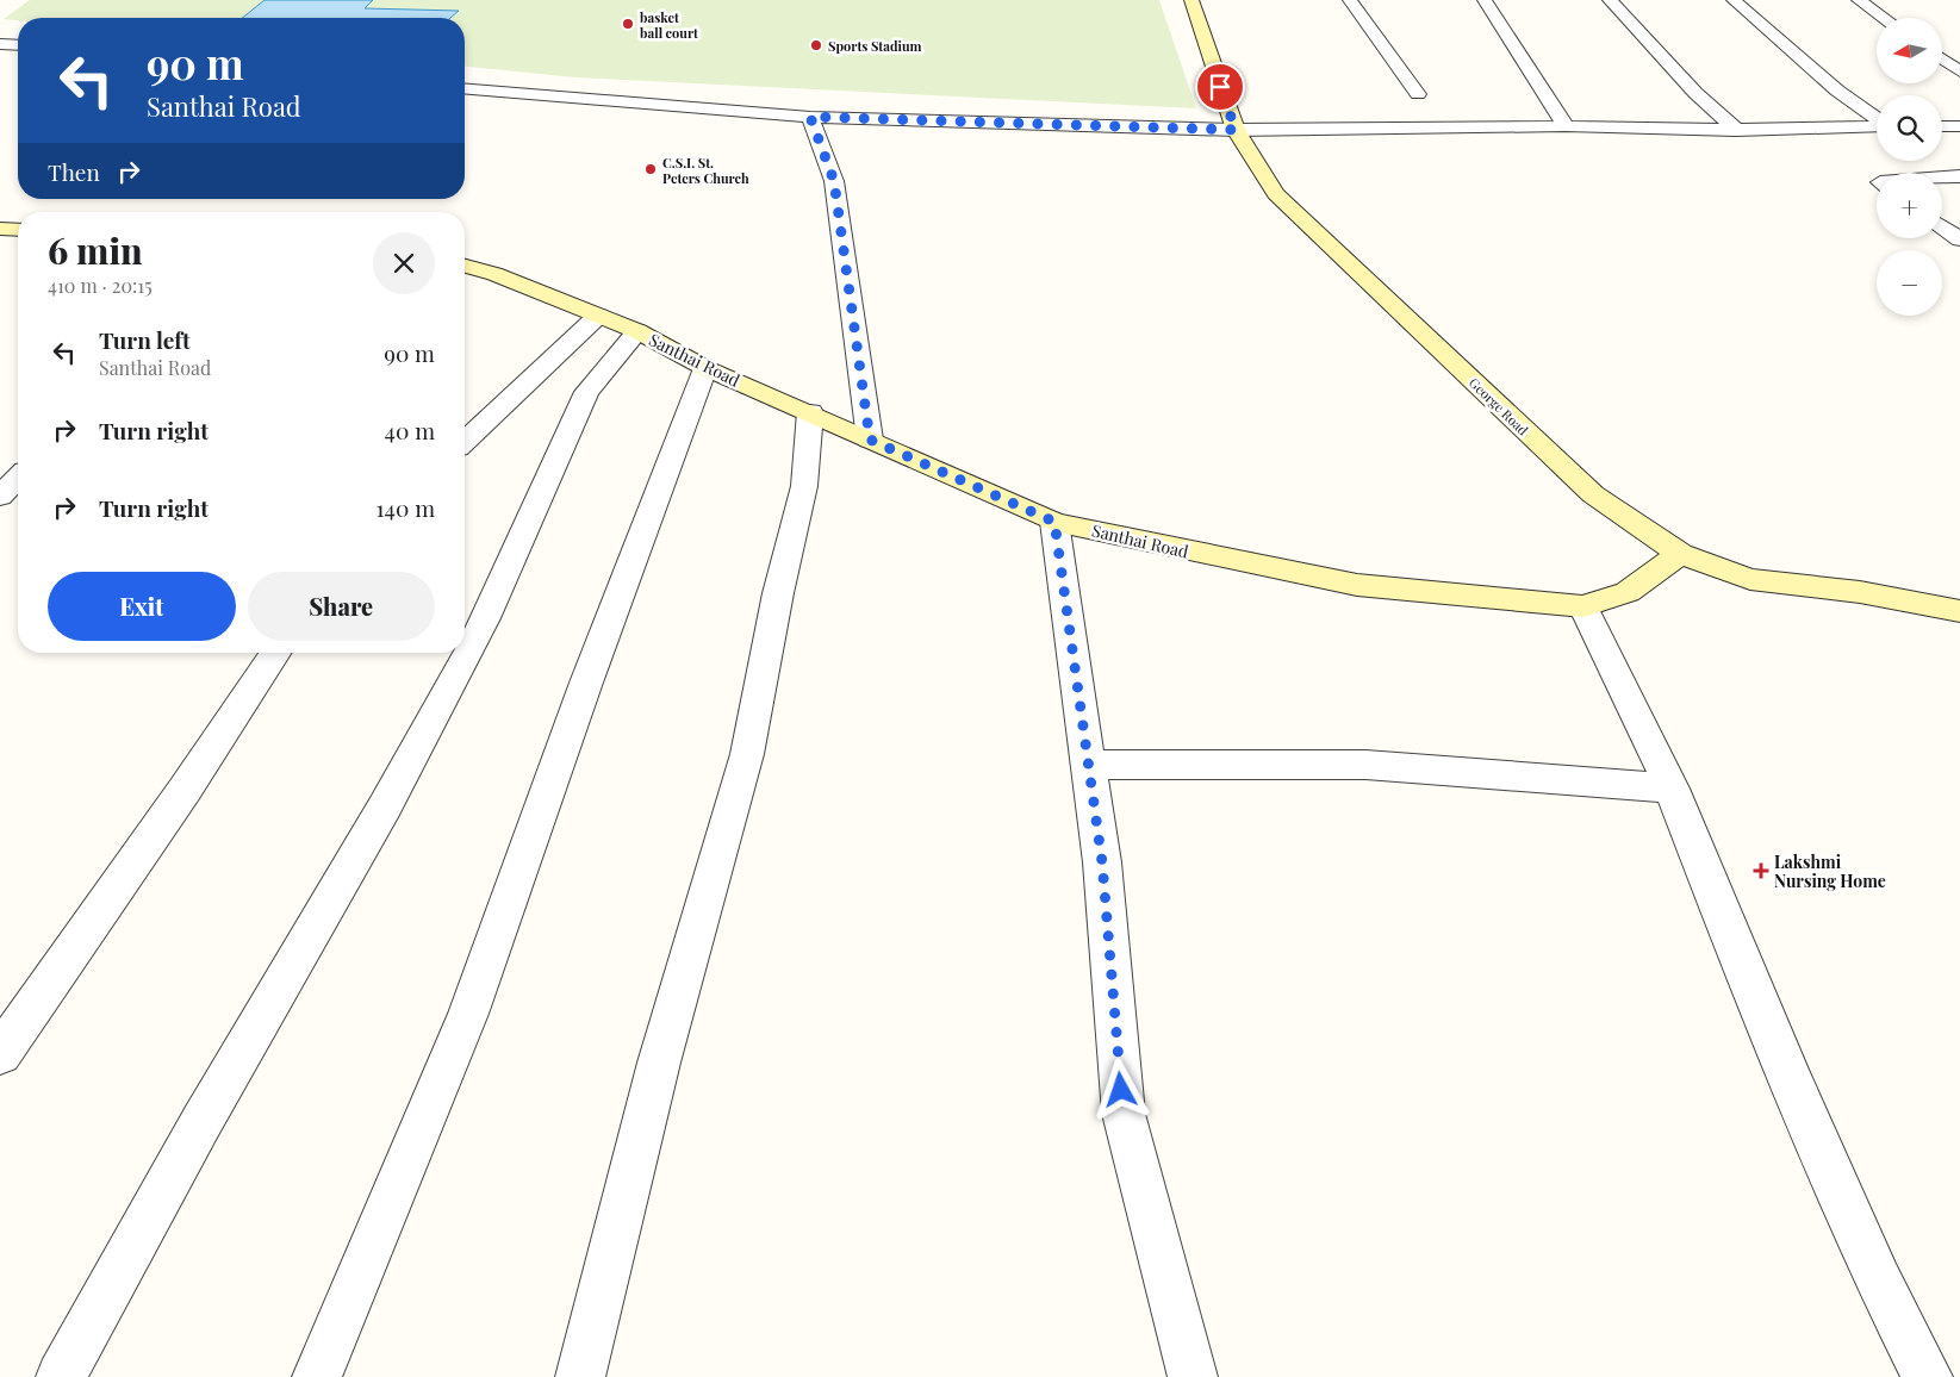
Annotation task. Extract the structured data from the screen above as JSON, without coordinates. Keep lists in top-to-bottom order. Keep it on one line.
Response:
{"streets":{"main road":["Santhai Road","George Road"]},"crossings":[["Santhai Road","George Road"]],"places":{"other":["basket ball court","Sports Stadium","C.S.I. St. Peters Church"],"health":["Lakshmi Nursing Home"]},"north":"left","page":{"map_buttons":["+","−"],"turn":["90 m","Santhai Road"],"then":"Then","heading":["6 min","410 m · 20:15"],"list":[{"name":"Turn left","note":"Santhai Road","value":"90 m"},{"name":"Turn right","value":"40 m"},{"name":"Turn right","value":"140 m"}],"buttons":["Exit","Share"]}}
